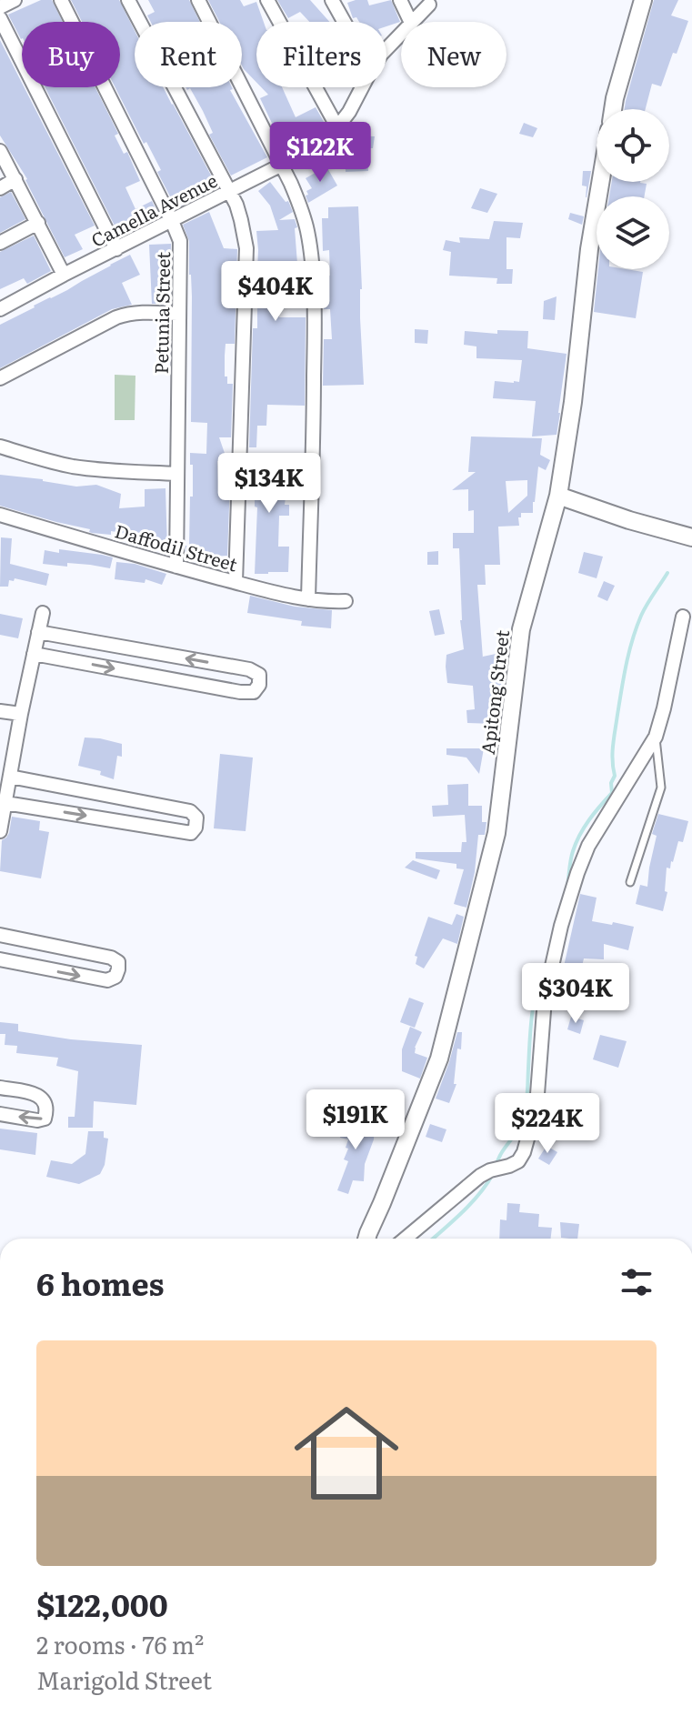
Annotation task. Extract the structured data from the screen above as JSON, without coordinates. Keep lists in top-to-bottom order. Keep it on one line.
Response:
{"streets":{"street":["Camella Avenue","Petunia Street","Daffodil Street","Apitong Street"]},"crossings":[["Camella Avenue","Petunia Street"],["Petunia Street","Daffodil Street"]],"page":{"chip":["Buy","Rent","Filters","New"],"price":["$122K","$404K","$134K","$304K","$191K","$224K"],"heading":"6 homes","list":[{"name":"$122,000","note":"2 rooms · 76 m² · Marigold Street"}]}}
